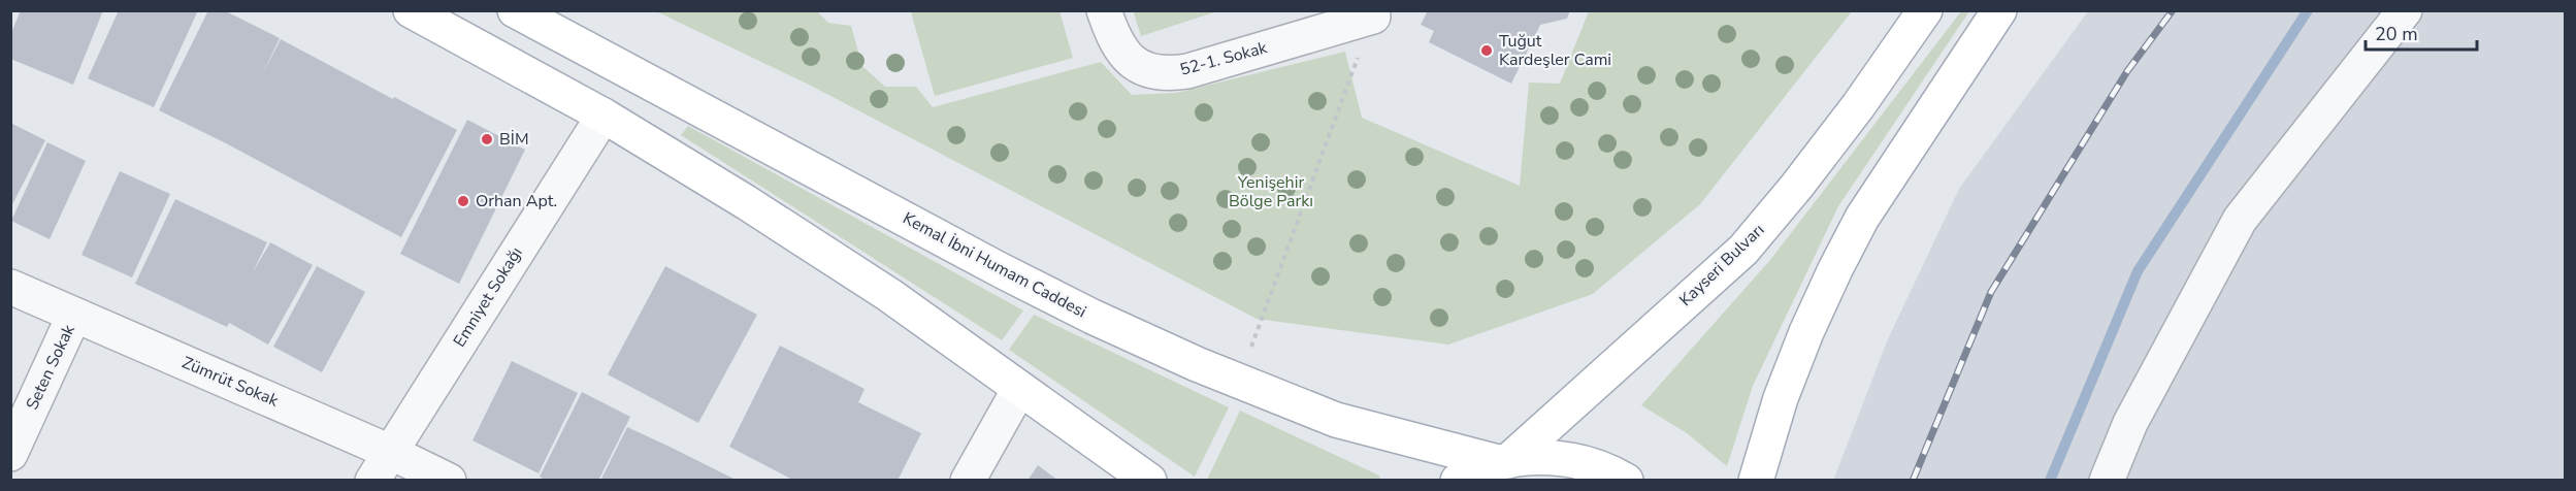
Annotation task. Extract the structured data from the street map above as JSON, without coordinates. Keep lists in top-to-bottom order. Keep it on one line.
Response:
{"streets":{"main road":["Kemal İbni Humam Caddesi","Kayseri Bulvarı"],"street":["52-1. Sokak","Emniyet Sokağı","Seten Sokak","Zümrüt Sokak"]},"crossings":[["Kemal İbni Humam Caddesi","Kayseri Bulvarı"],["Emniyet Sokağı","Zümrüt Sokak"],["Seten Sokak","Zümrüt Sokak"]],"parks":["Yenişehir Bölge Parkı"],"places":["Tuğut Kardeşler Cami","BİM","Orhan Apt."],"scale_bar":"20 m"}
